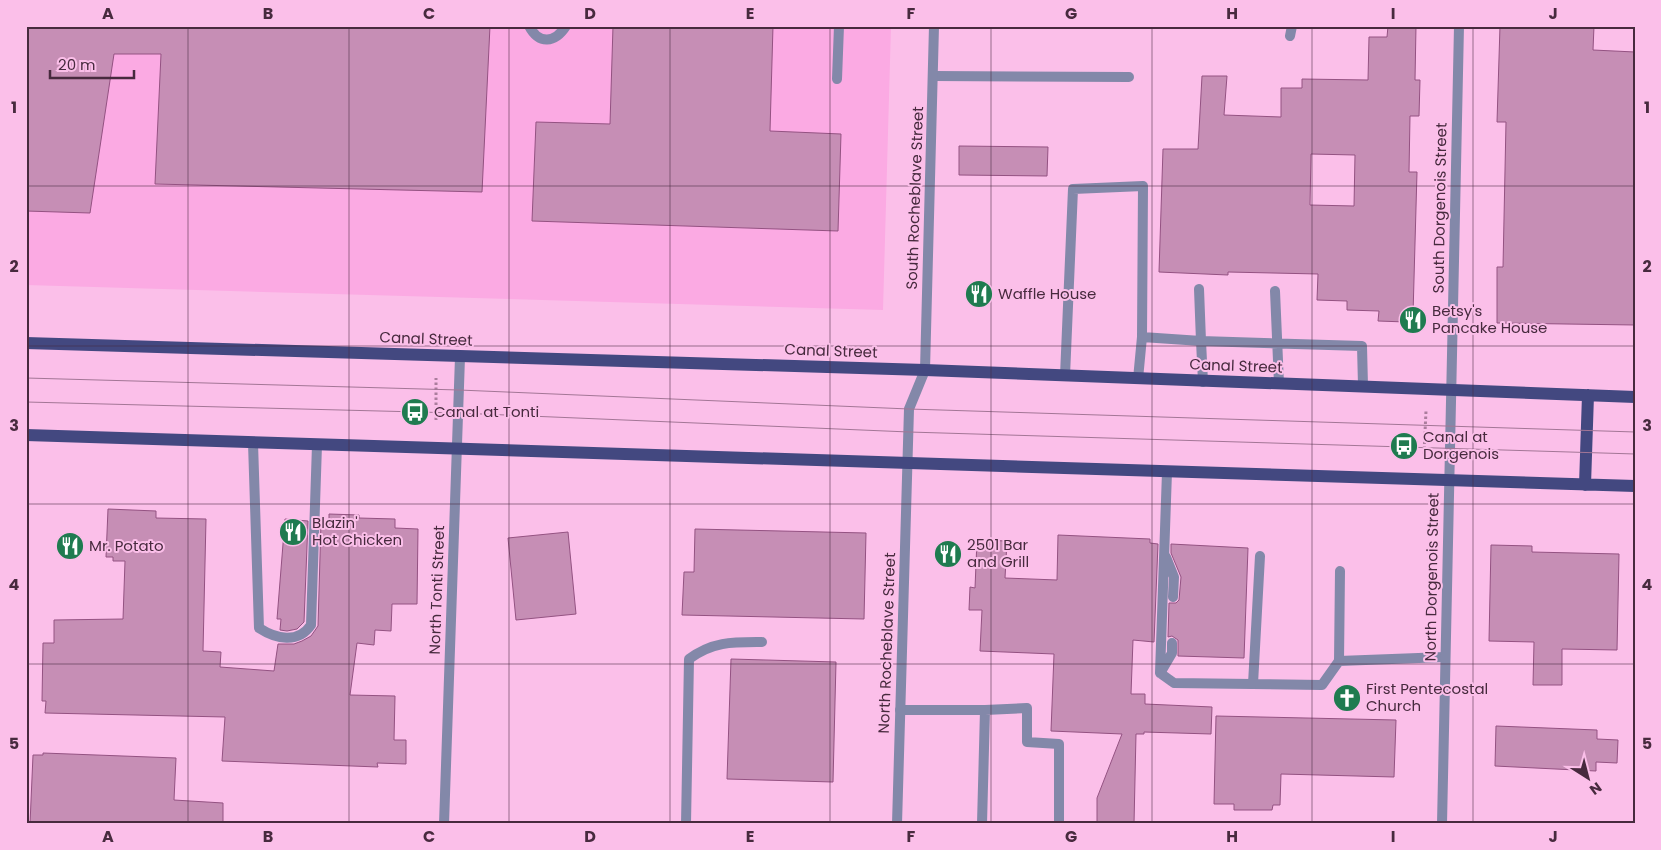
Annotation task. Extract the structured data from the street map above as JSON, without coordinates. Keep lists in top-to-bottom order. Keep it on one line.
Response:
{"streets":{"main road":["Canal Street"],"street":["South Rocheblave Street","South Dorgenois Street","North Dorgenois Street","North Tonti Street","North Rocheblave Street"]},"crossings":[["South Rocheblave Street","Canal Street"],["South Rocheblave Street","North Rocheblave Street"],["South Dorgenois Street","Canal Street"],["South Dorgenois Street","North Dorgenois Street"],["Canal Street","North Tonti Street"],["Canal Street","North Rocheblave Street"]],"places":{"restaurant":["Waffle House","Betsy's Pancake House","Blazin' Hot Chicken","Mr. Potato","2501 Bar and Grill"],"bus stop":["Canal at Tonti","Canal at Dorgenois"],"church":["First Pentecostal Church"]},"scale_bar":"20 m","north":"bottom right","grid":{"columns":["A","B","C","D","E","F","G","H","I","J"],"rows":["1","2","3","4","5"]}}
